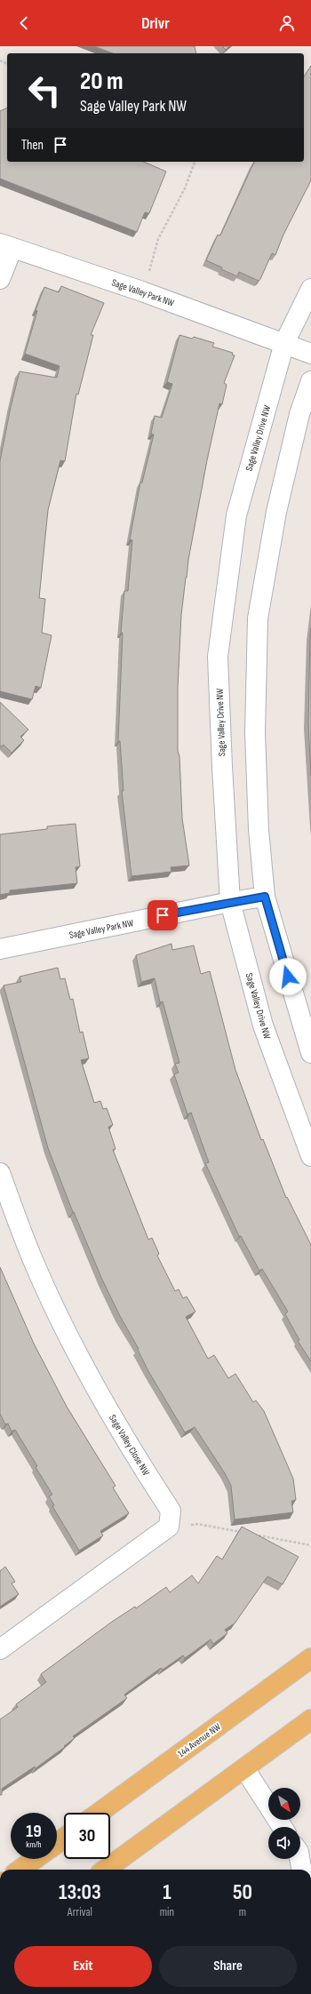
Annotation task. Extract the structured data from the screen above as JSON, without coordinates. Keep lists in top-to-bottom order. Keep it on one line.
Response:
{"streets":{"main road":["144 Avenue NW"],"street":["Sage Valley Park NW","Sage Valley Drive NW","Sage Valley Close NW"]},"crossings":[["Sage Valley Park NW","Sage Valley Drive NW"]],"north":"bottom right","page":{"header":"Drivr","turn":["20 m","Sage Valley Park NW"],"then":"Then","speed":"19 km/h","limit":"30","eta":["13:03","Arrival","1","min","50","m"],"buttons":["Exit","Share"]}}
